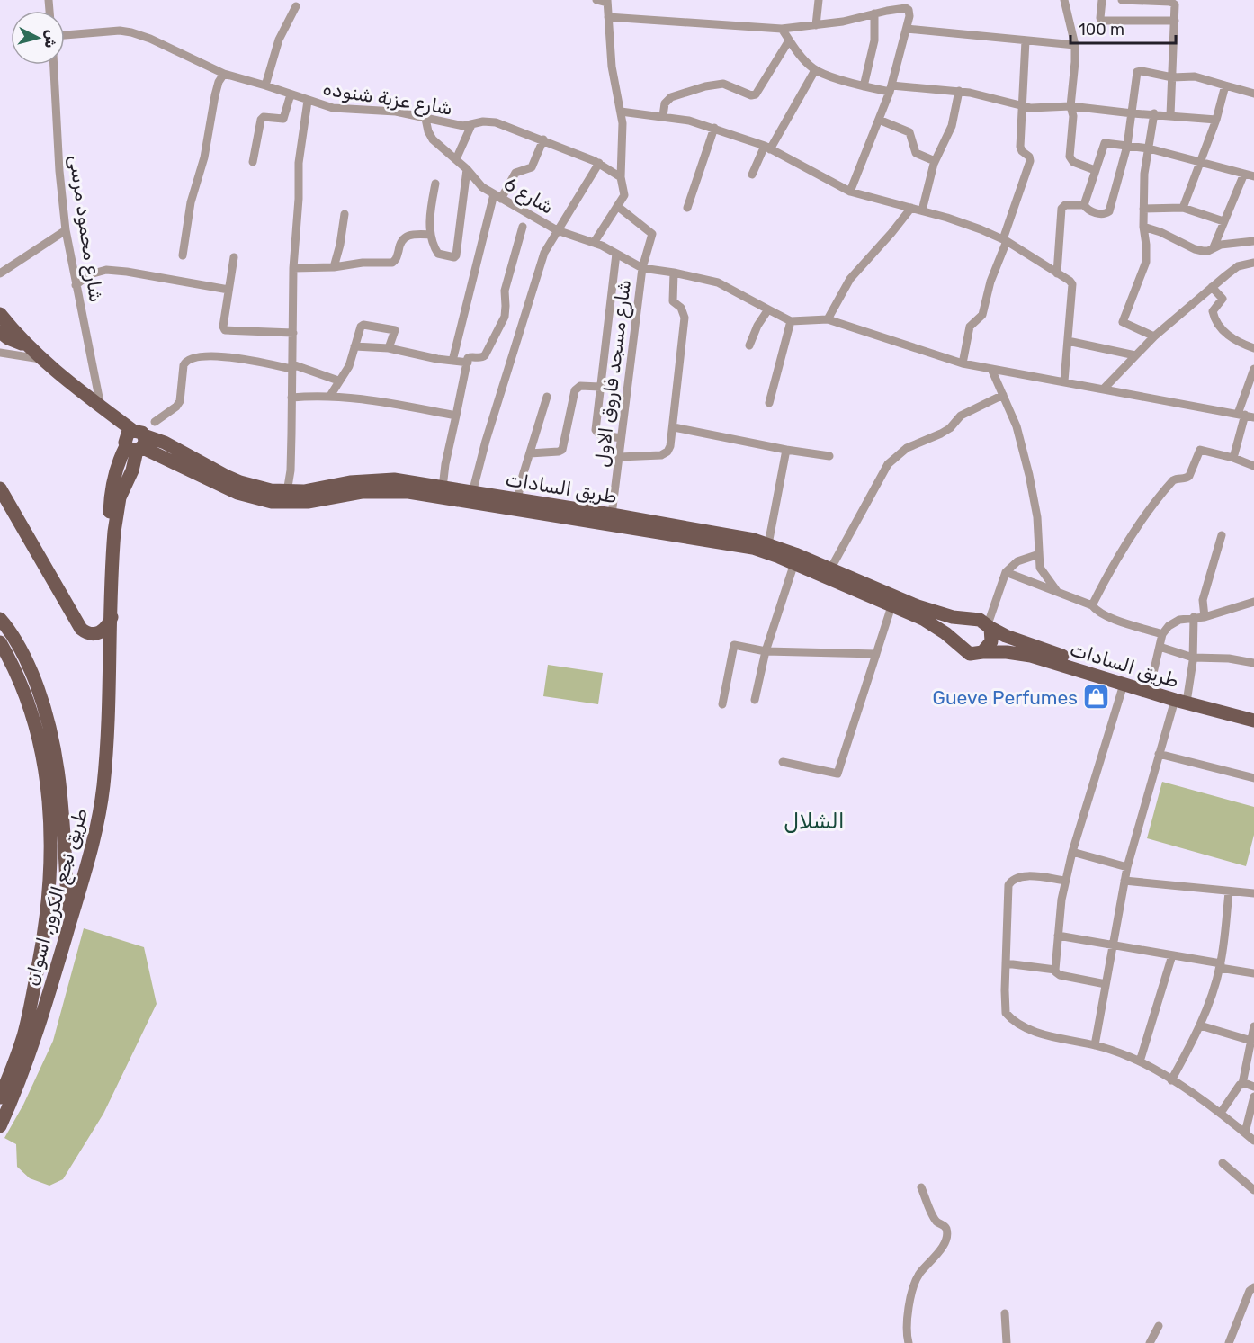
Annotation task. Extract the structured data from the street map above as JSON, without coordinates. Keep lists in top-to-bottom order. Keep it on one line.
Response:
{"streets":{"main road":["طريق السادات","طريق نجع الكرور, اسوان"],"street":["شارع عزبة شنوده","شارع 6","شارع محمود مرسى","شارع مسجد فاروق الاول"]},"crossings":[["شارع عزبة شنوده","شارع 6"],["شارع 6","شارع مسجد فاروق الاول"],["شارع مسجد فاروق الاول","طريق السادات"],["طريق السادات","طريق نجع الكرور, اسوان"]],"districts":["الشلال"],"places":{"shop":["Gueve Perfumes"]},"scale_bar":"100 m","north":"right"}
